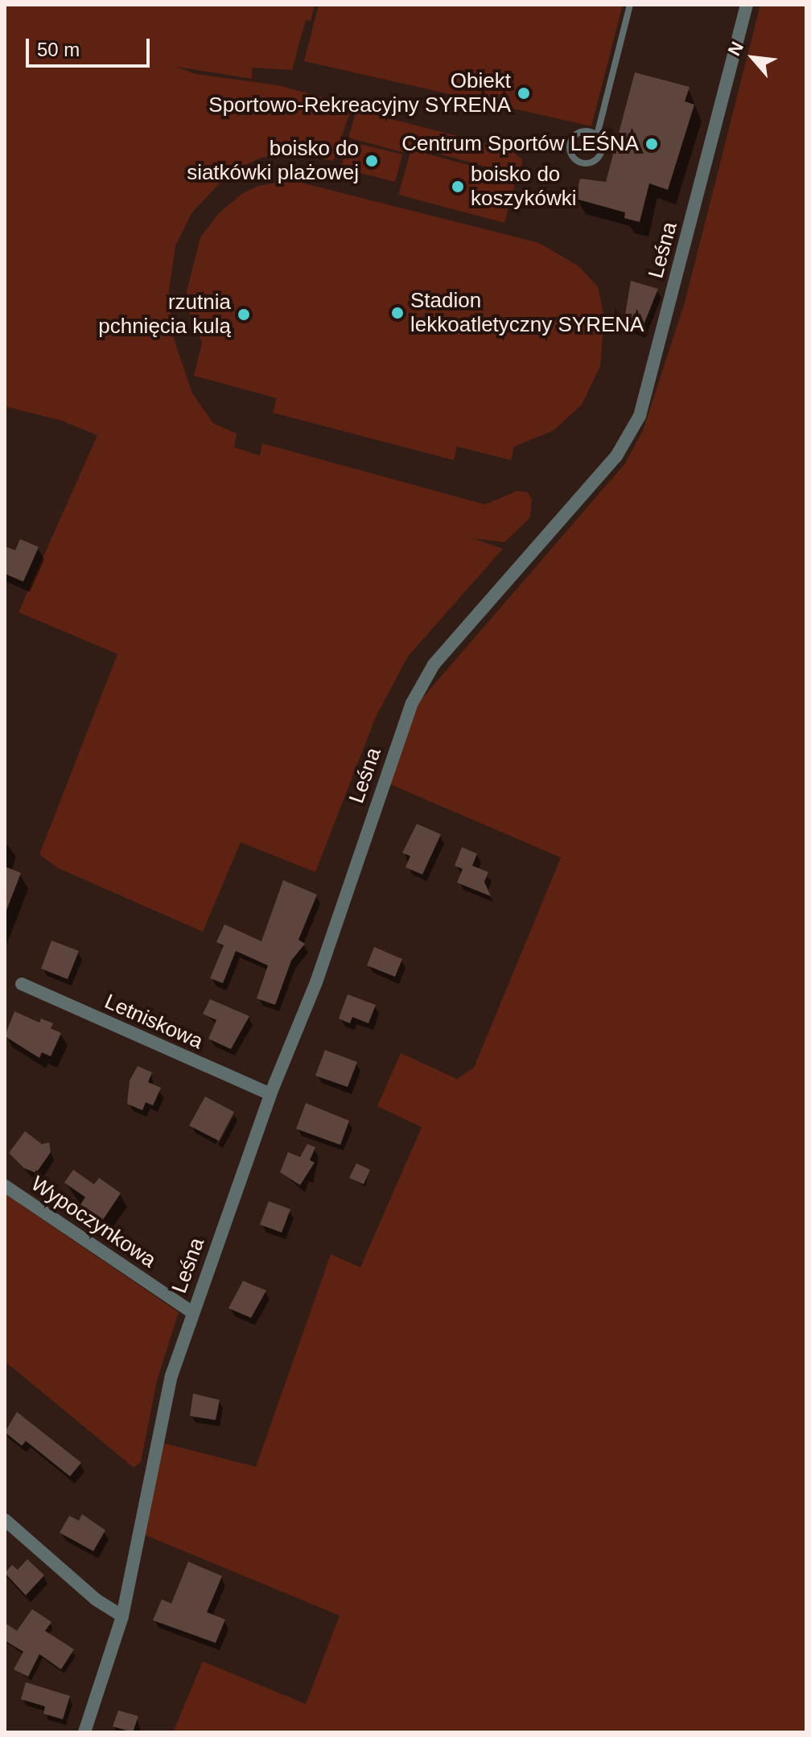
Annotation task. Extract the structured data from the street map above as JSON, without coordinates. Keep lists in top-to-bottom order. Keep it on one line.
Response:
{"streets":{"street":["Leśna","Letniskowa","Wypoczynkowa"]},"crossings":[["Leśna","Letniskowa"],["Leśna","Wypoczynkowa"]],"places":["Obiekt Sportowo-Rekreacyjny SYRENA","Centrum Sportów LEŚNA","boisko do siatkówki plażowej","boisko do koszykówki","Stadion lekkoatletyczny SYRENA","rzutnia pchnięcia kulą"],"scale_bar":"50 m","north":"top left"}
